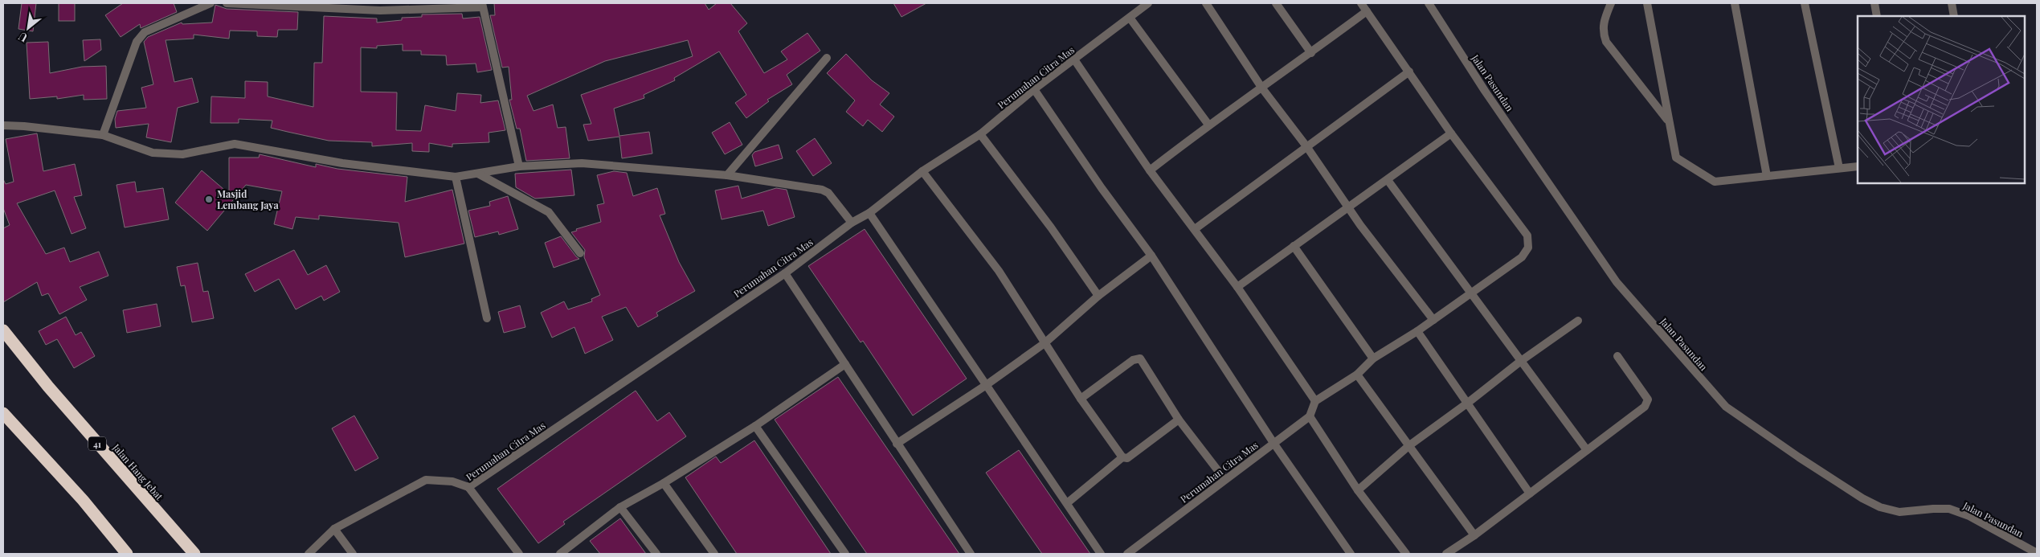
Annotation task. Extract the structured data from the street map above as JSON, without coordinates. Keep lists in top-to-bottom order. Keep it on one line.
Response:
{"streets":{"highway":["41","Jalan Hang Jebat"],"street":["Perumahan Citra Mas","Jalan Pasundan"]},"places":["Masjid Lembang Jaya"],"north":"bottom left"}
